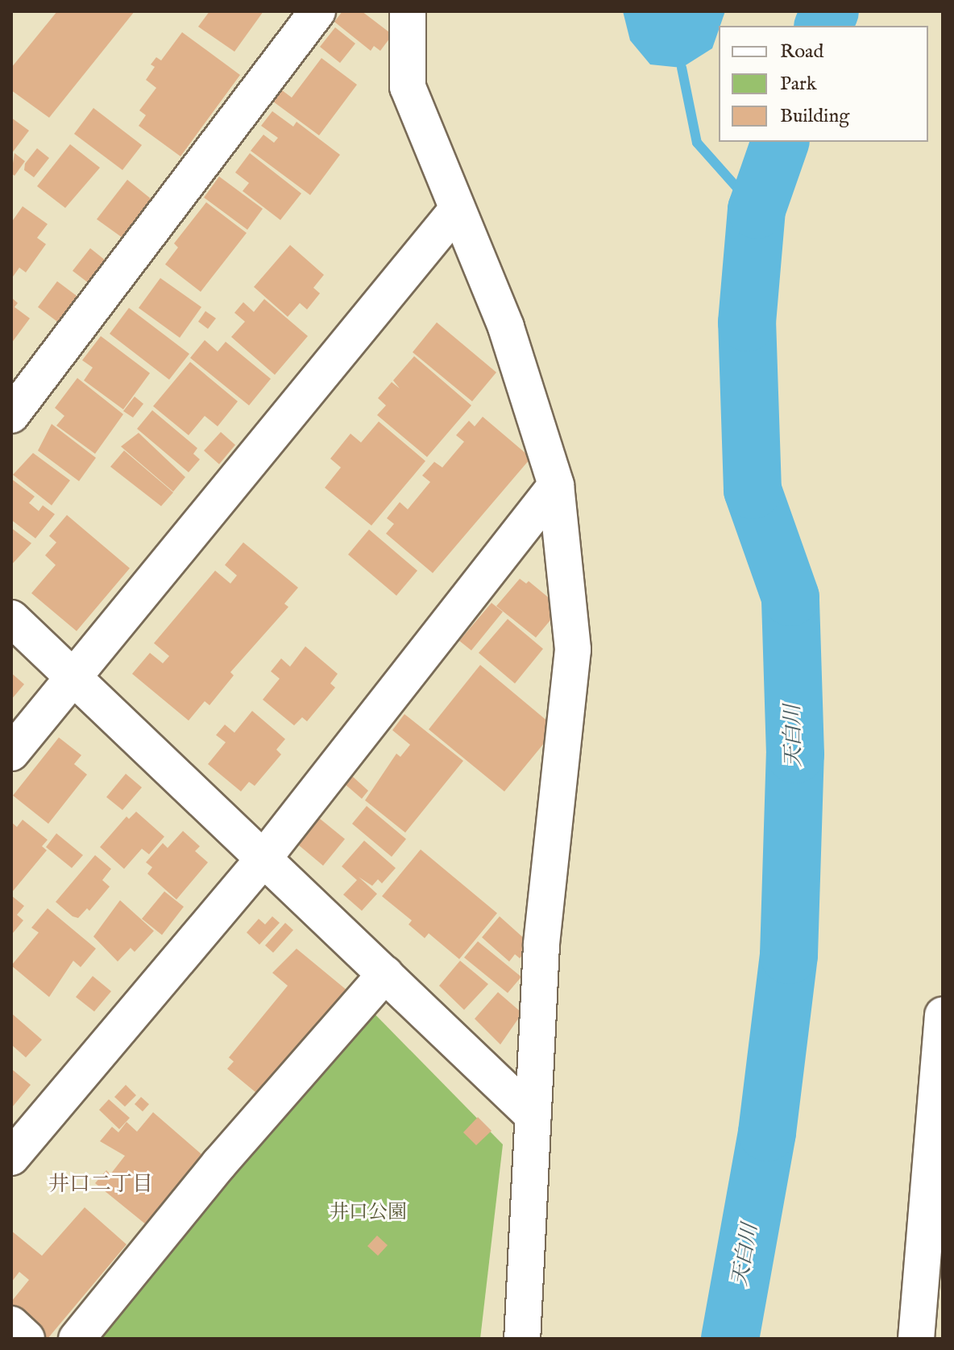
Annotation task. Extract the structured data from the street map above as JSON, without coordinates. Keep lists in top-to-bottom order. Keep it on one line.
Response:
{"districts":["井口二丁目"],"water":["天白川"],"parks":["井口公園"],"legend":["Road","Park","Building"]}
